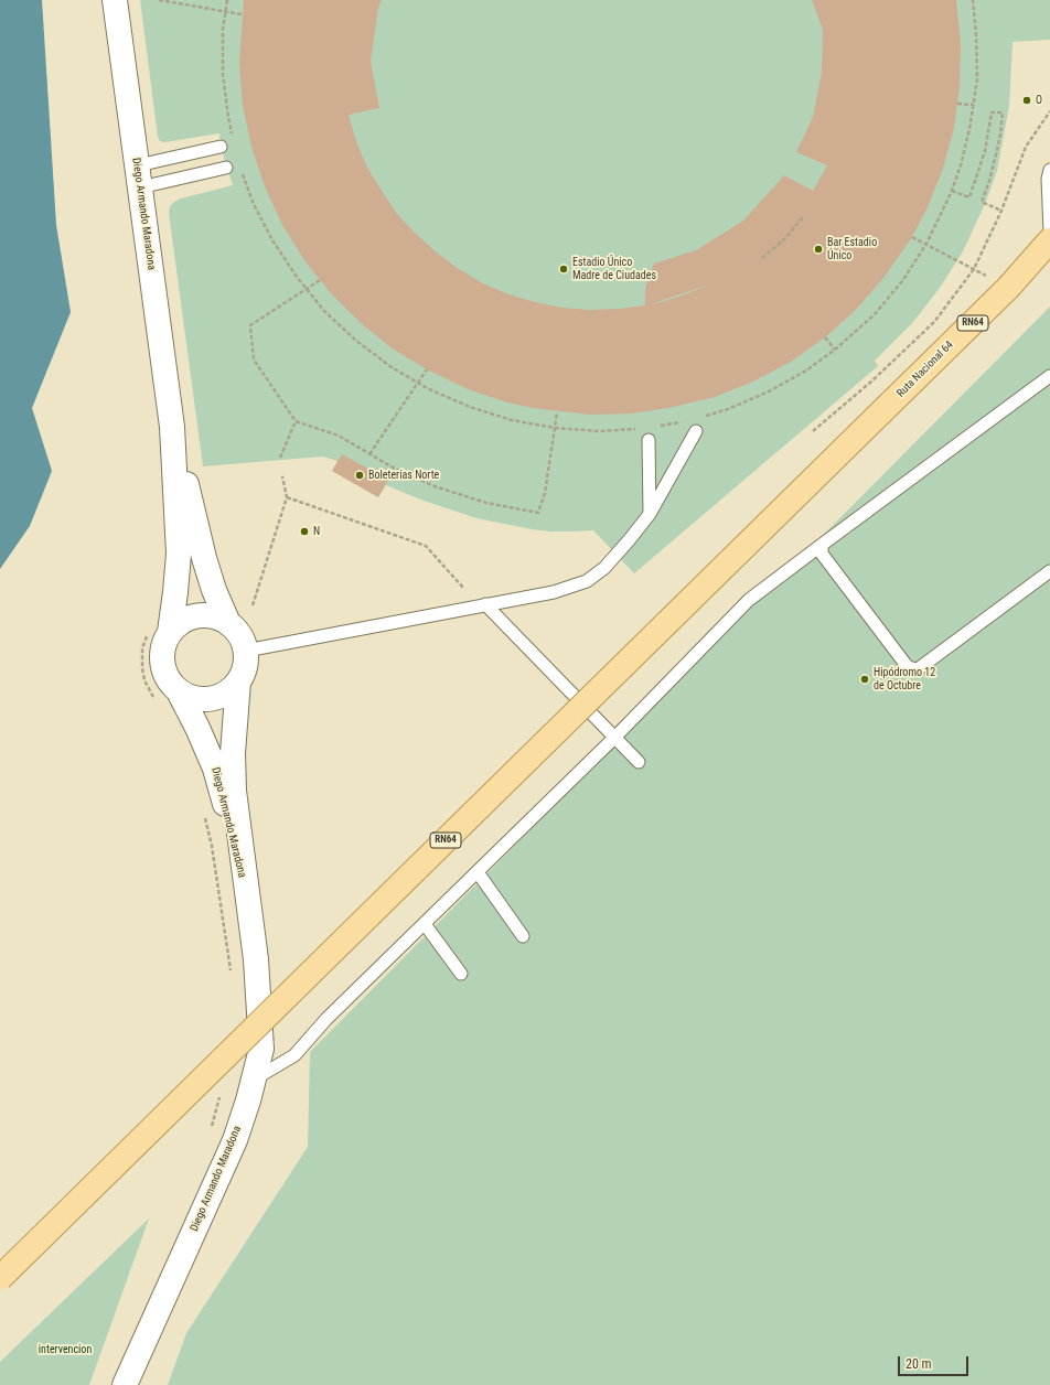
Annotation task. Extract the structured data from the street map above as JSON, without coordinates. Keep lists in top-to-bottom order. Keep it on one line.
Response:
{"streets":{"main road":["Diego Armando Maradona","RN64","Ruta Nacional 64"]},"parks":["intervencion"],"places":["O","Bar Estadio Único","Estadio Único Madre de Ciudades","Boleterías Norte","N","Hipódromo 12 de Octubre"],"scale_bar":"20 m"}
